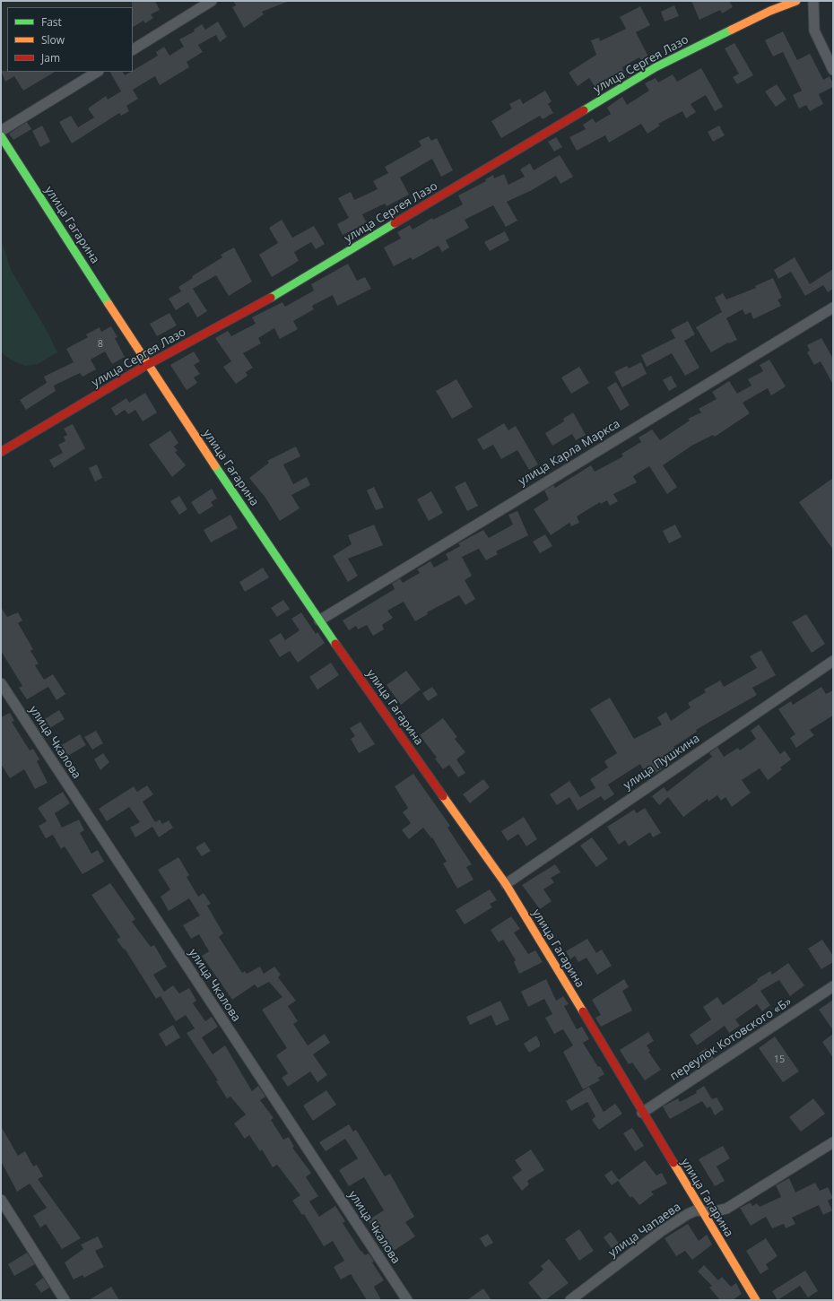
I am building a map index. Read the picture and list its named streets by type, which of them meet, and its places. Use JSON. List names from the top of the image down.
{
  "streets": {
    "street": [
      "улица Сергея Лазо",
      "улица Гагарина",
      "улица Карла Маркса",
      "улица Чкалова",
      "улица Пушкина",
      "переулок Котовского «Б»",
      "улица Чапаева"
    ]
  },
  "crossings": [
    ["улица Сергея Лазо", "улица Гагарина"],
    ["улица Гагарина", "улица Карла Маркса"],
    ["улица Гагарина", "улица Пушкина"],
    ["улица Гагарина", "переулок Котовского «Б»"],
    ["улица Гагарина", "улица Чапаева"]
  ],
  "house_numbers": ["8", "15"],
  "legend": ["Fast", "Slow", "Jam"]
}
